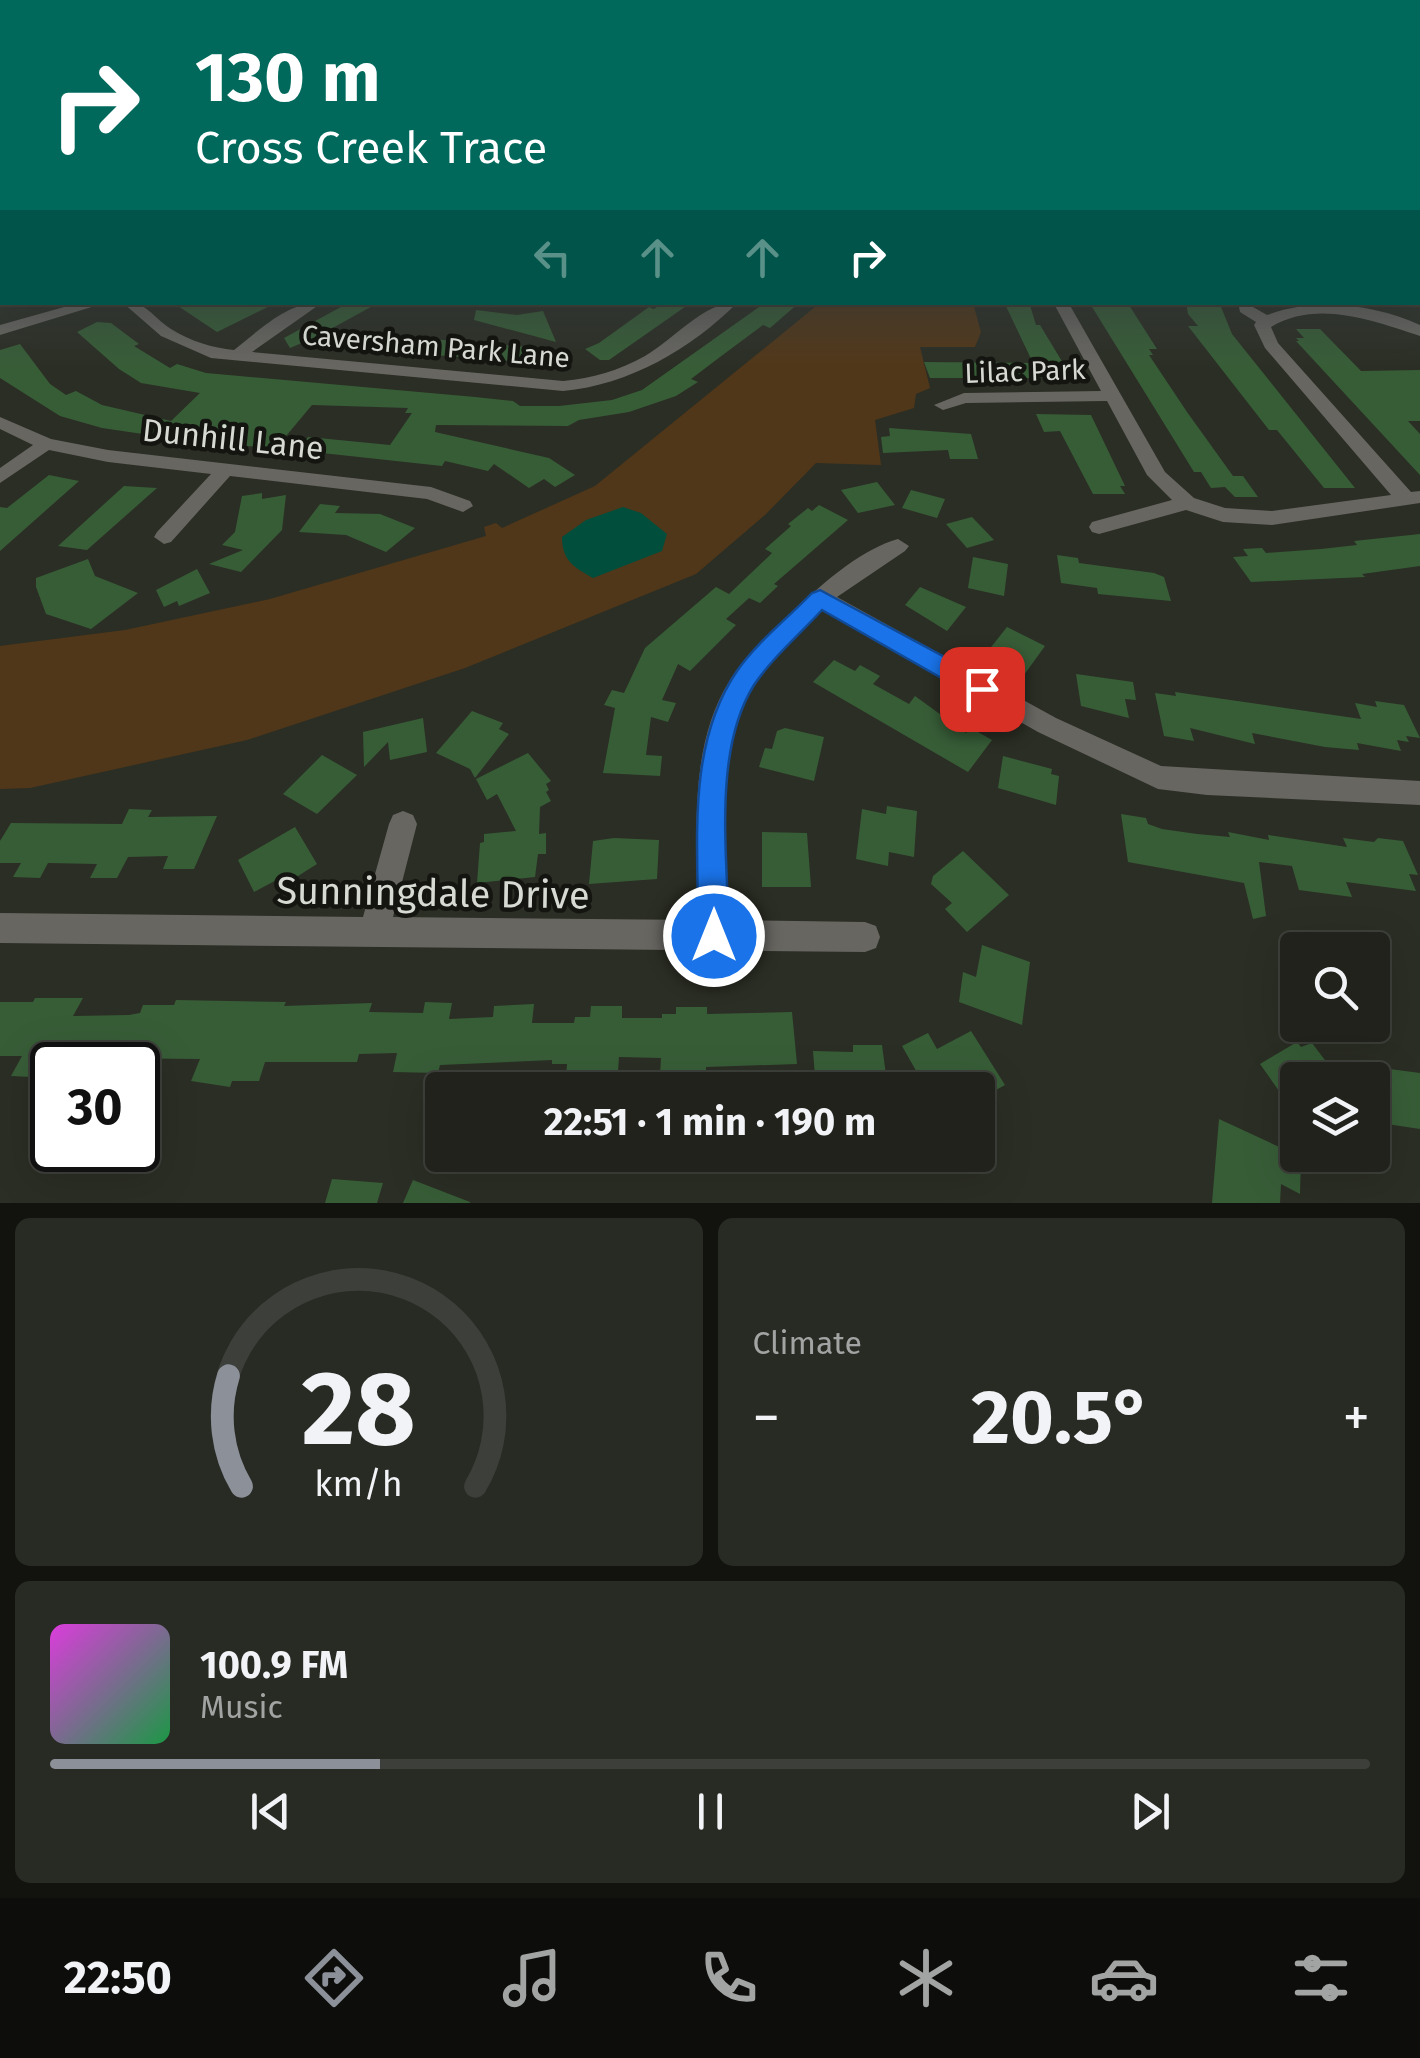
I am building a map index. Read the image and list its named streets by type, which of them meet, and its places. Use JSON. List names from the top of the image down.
{
  "streets": {
    "street": [
      "Caversham Park Lane",
      "Lilac Park",
      "Dunhill Lane",
      "Sunningdale Drive"
    ]
  },
  "page": {
    "turn": ["130 m", "Cross Creek Trace"],
    "limit": "30",
    "trip": "22:51 · 1 min · 190 m",
    "tile": "Climate",
    "heat": ["−", "20.5°", "+"],
    "song": ["100.9 FM", "Music"],
    "tabs": "22:50",
    "gauge": ["28", "km/h"]
  }
}
